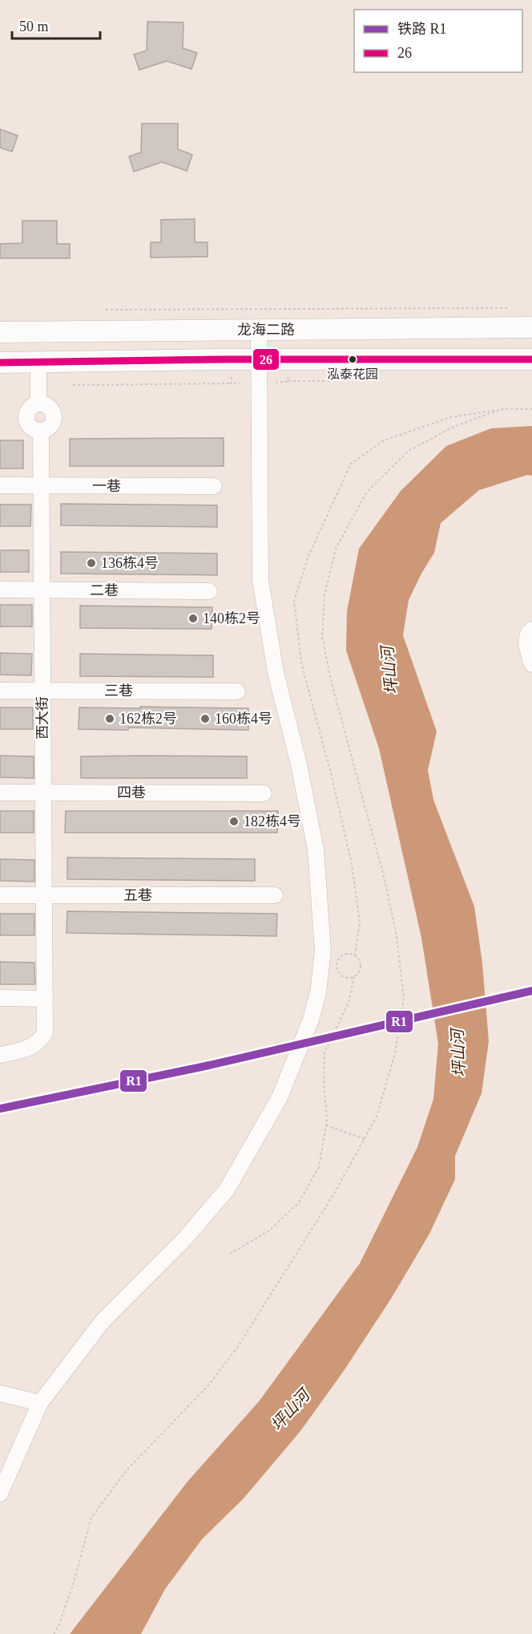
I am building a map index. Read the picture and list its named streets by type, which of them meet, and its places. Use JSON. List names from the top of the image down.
{
  "streets": {
    "main road": ["龙海二路"],
    "street": [
      "一巷",
      "二巷",
      "三巷",
      "西大街",
      "四巷",
      "五巷"
    ]
  },
  "crossings": [
    ["龙海二路", "西大街"],
    ["一巷", "西大街"],
    ["二巷", "西大街"],
    ["三巷", "西大街"],
    ["西大街", "四巷"],
    ["西大街", "五巷"]
  ],
  "water": ["坪山河"],
  "places": [
    "泓泰花园",
    "136栋4号",
    "140栋2号",
    "162栋2号",
    "160栋4号",
    "182栋4号"
  ],
  "lines": ["transit line 26", "rail line R1"],
  "legend": ["铁路 R1", "26"],
  "scale_bar": "50 m"
}
